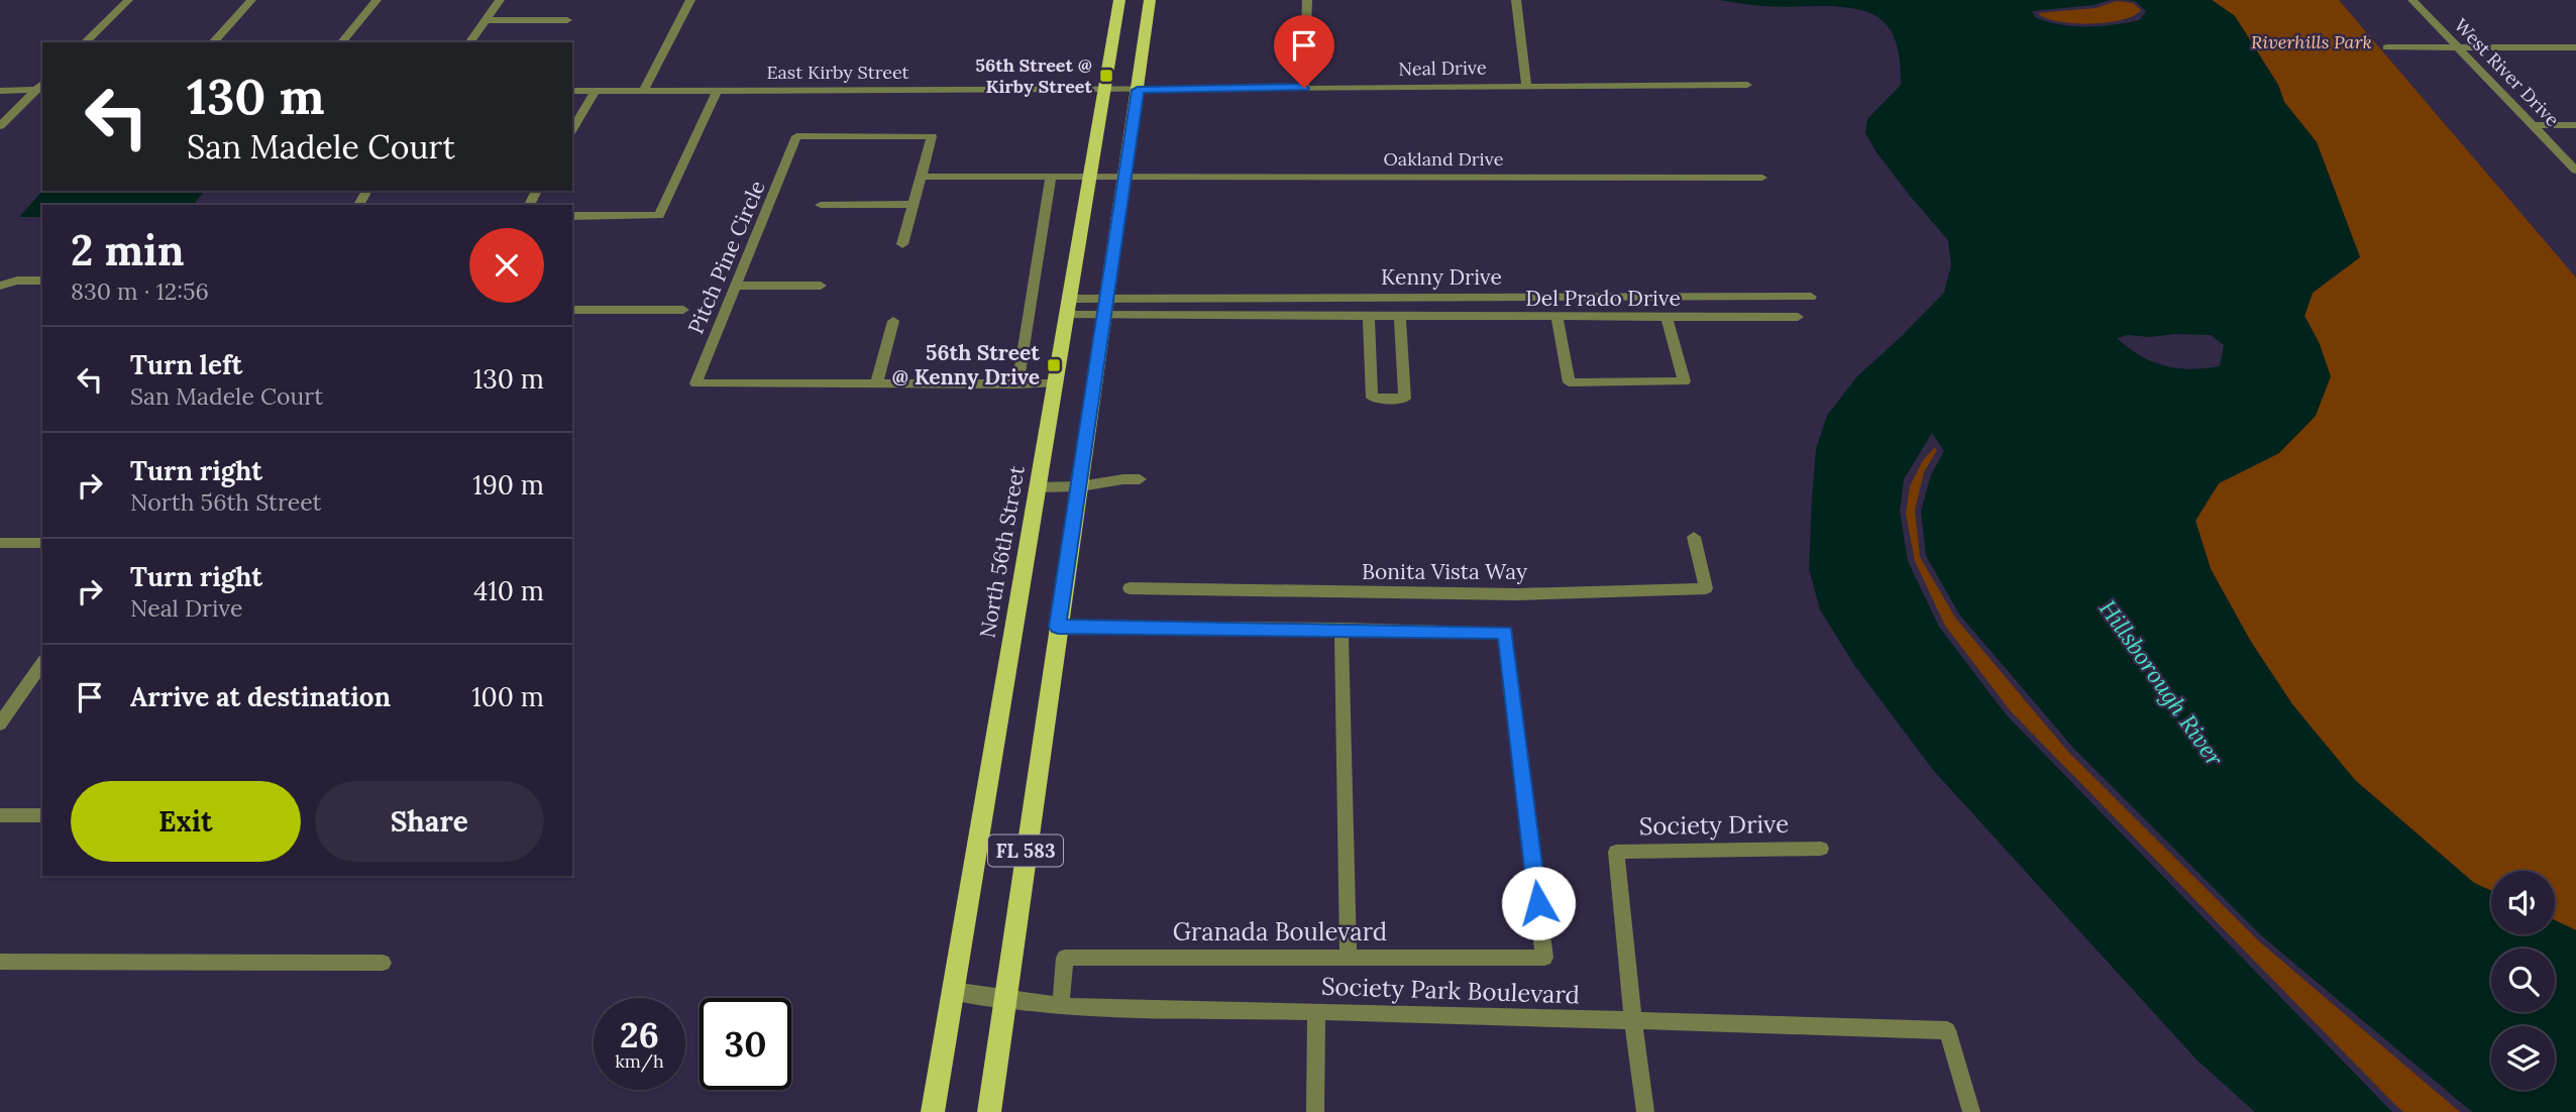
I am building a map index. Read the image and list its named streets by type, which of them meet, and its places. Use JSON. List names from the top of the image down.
{
  "streets": {
    "main road": ["North 56th Street", "FL 583"],
    "street": [
      "Neal Drive",
      "East Kirby Street",
      "West River Drive",
      "Oakland Drive",
      "Pitch Pine Circle",
      "Kenny Drive",
      "Del Prado Drive",
      "Bonita Vista Way",
      "Society Drive",
      "Granada Boulevard",
      "Society Park Boulevard"
    ]
  },
  "crossings": [
    ["Neal Drive", "East Kirby Street"],
    ["Neal Drive", "FL 583"],
    ["East Kirby Street", "North 56th Street"],
    ["East Kirby Street", "FL 583"],
    ["Oakland Drive", "North 56th Street"],
    ["Oakland Drive", "FL 583"],
    ["Pitch Pine Circle", "North 56th Street"],
    ["Kenny Drive", "Del Prado Drive"],
    ["Kenny Drive", "FL 583"],
    ["Del Prado Drive", "North 56th Street"],
    ["Del Prado Drive", "FL 583"],
    ["North 56th Street", "Society Park Boulevard"],
    ["Society Drive", "Society Park Boulevard"],
    ["FL 583", "Society Park Boulevard"],
    ["Granada Boulevard", "Society Park Boulevard"]
  ],
  "water": ["Hillsborough River"],
  "parks": ["Riverhills Park"],
  "places": {
    "transit": ["56th Street @ Kirby Street", "56th Street @ Kenny Drive"]
  },
  "page": {
    "turn": ["130 m", "San Madele Court"],
    "heading": ["2 min", "830 m · 12:56"],
    "list": [
      {
        "name": "Turn left",
        "note": "San Madele Court",
        "value": "130 m"
      },
      {
        "name": "Turn right",
        "note": "North 56th Street",
        "value": "190 m"
      },
      {
        "name": "Turn right",
        "note": "Neal Drive",
        "value": "410 m"
      },
      {
        "name": "Arrive at destination",
        "value": "100 m"
      }
    ],
    "buttons": ["Exit", "Share"],
    "speed": "26 km/h",
    "limit": "30"
  }
}
